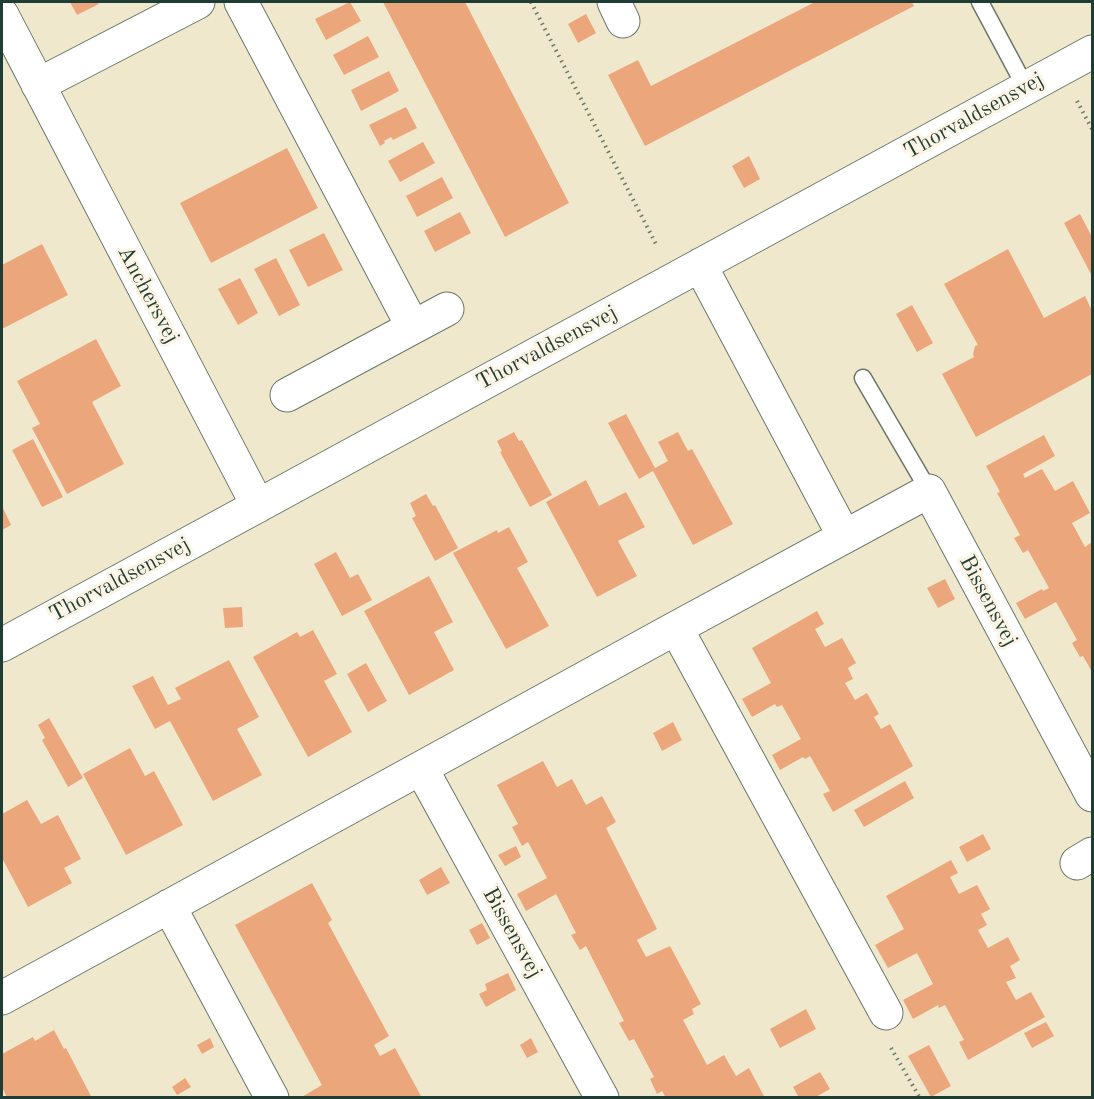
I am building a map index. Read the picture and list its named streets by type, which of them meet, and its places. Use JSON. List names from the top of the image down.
{
  "streets": {
    "street": ["Thorvaldsensvej", "Anchersvej", "Bissensvej"]
  },
  "crossings": [
    ["Thorvaldsensvej", "Anchersvej"]
  ]
}
